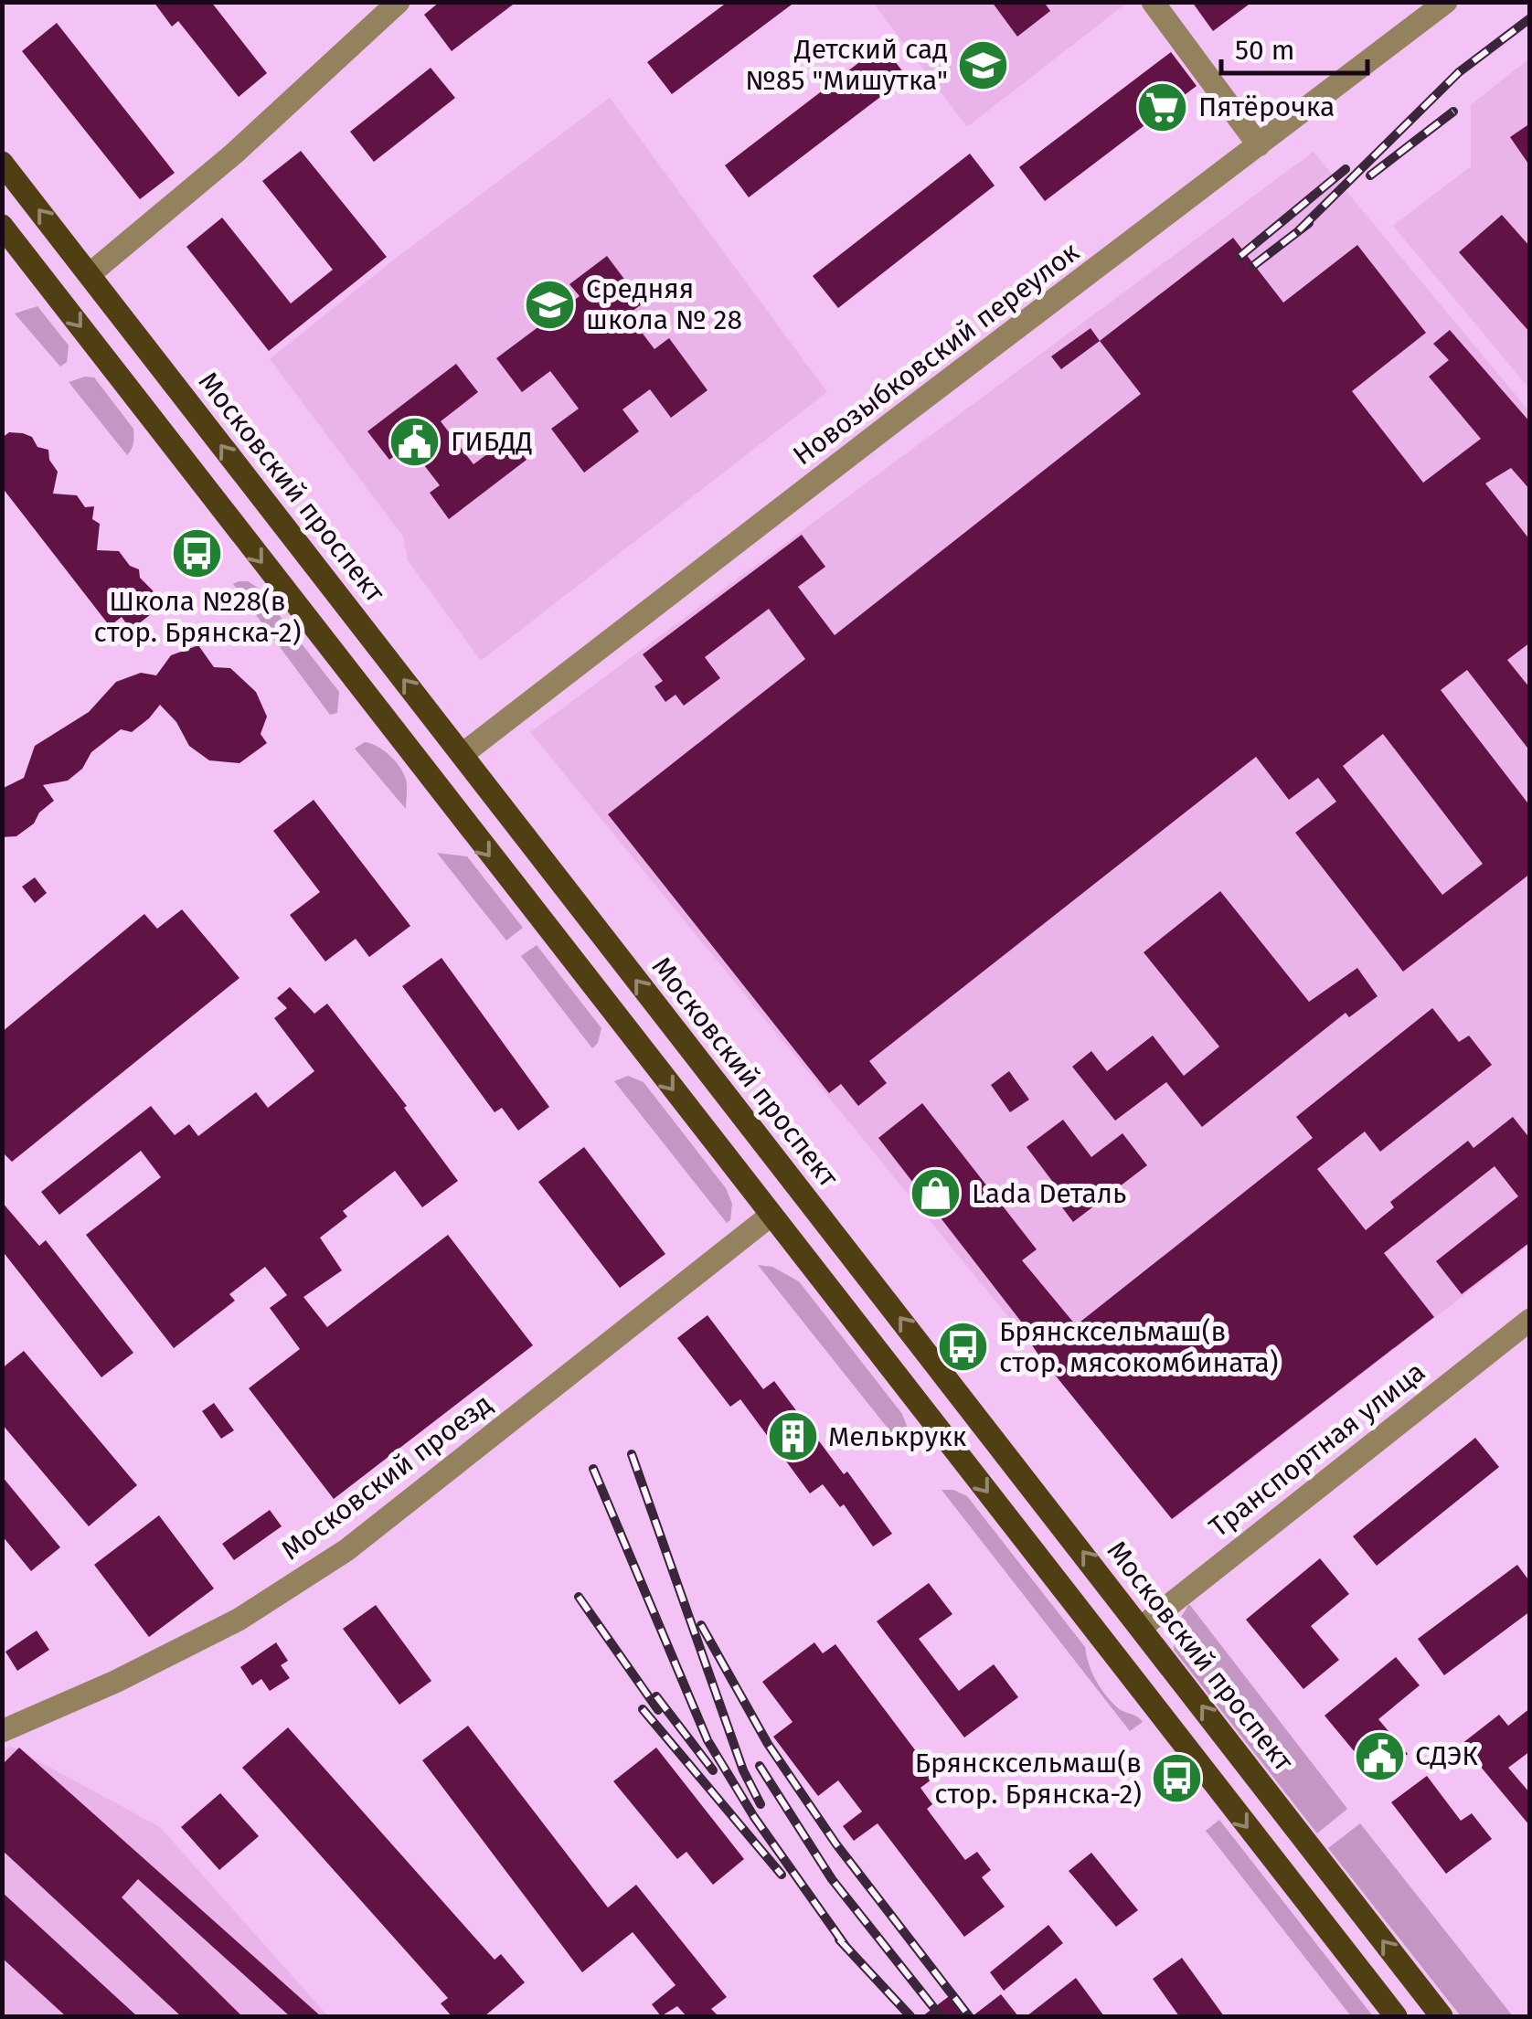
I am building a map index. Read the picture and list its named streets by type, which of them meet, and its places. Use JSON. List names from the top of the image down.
{
  "streets": {
    "main road": ["Московский проспект"],
    "street": ["Новозыбковский переулок", "Транспортная улица", "Московский проезд"]
  },
  "crossings": [
    ["Новозыбковский переулок", "Московский проспект"],
    ["Московский проспект", "Транспортная улица"]
  ],
  "places": {
    "school or university": ["Детский сад №85 \"Мишутка\"", "Средняя школа № 28"],
    "supermarket": ["Пятёрочка"],
    "public building": ["ГИБДД", "СДЭК"],
    "bus stop": ["Школа №28(в стор. Брянска-2)", "Брянсксельмаш(в стор. мясокомбината)", "Брянсксельмаш(в стор. Брянска-2)"],
    "shop": ["Lada Dеталь"],
    "building": ["Мелькрукк"]
  },
  "scale_bar": "50 m"
}
